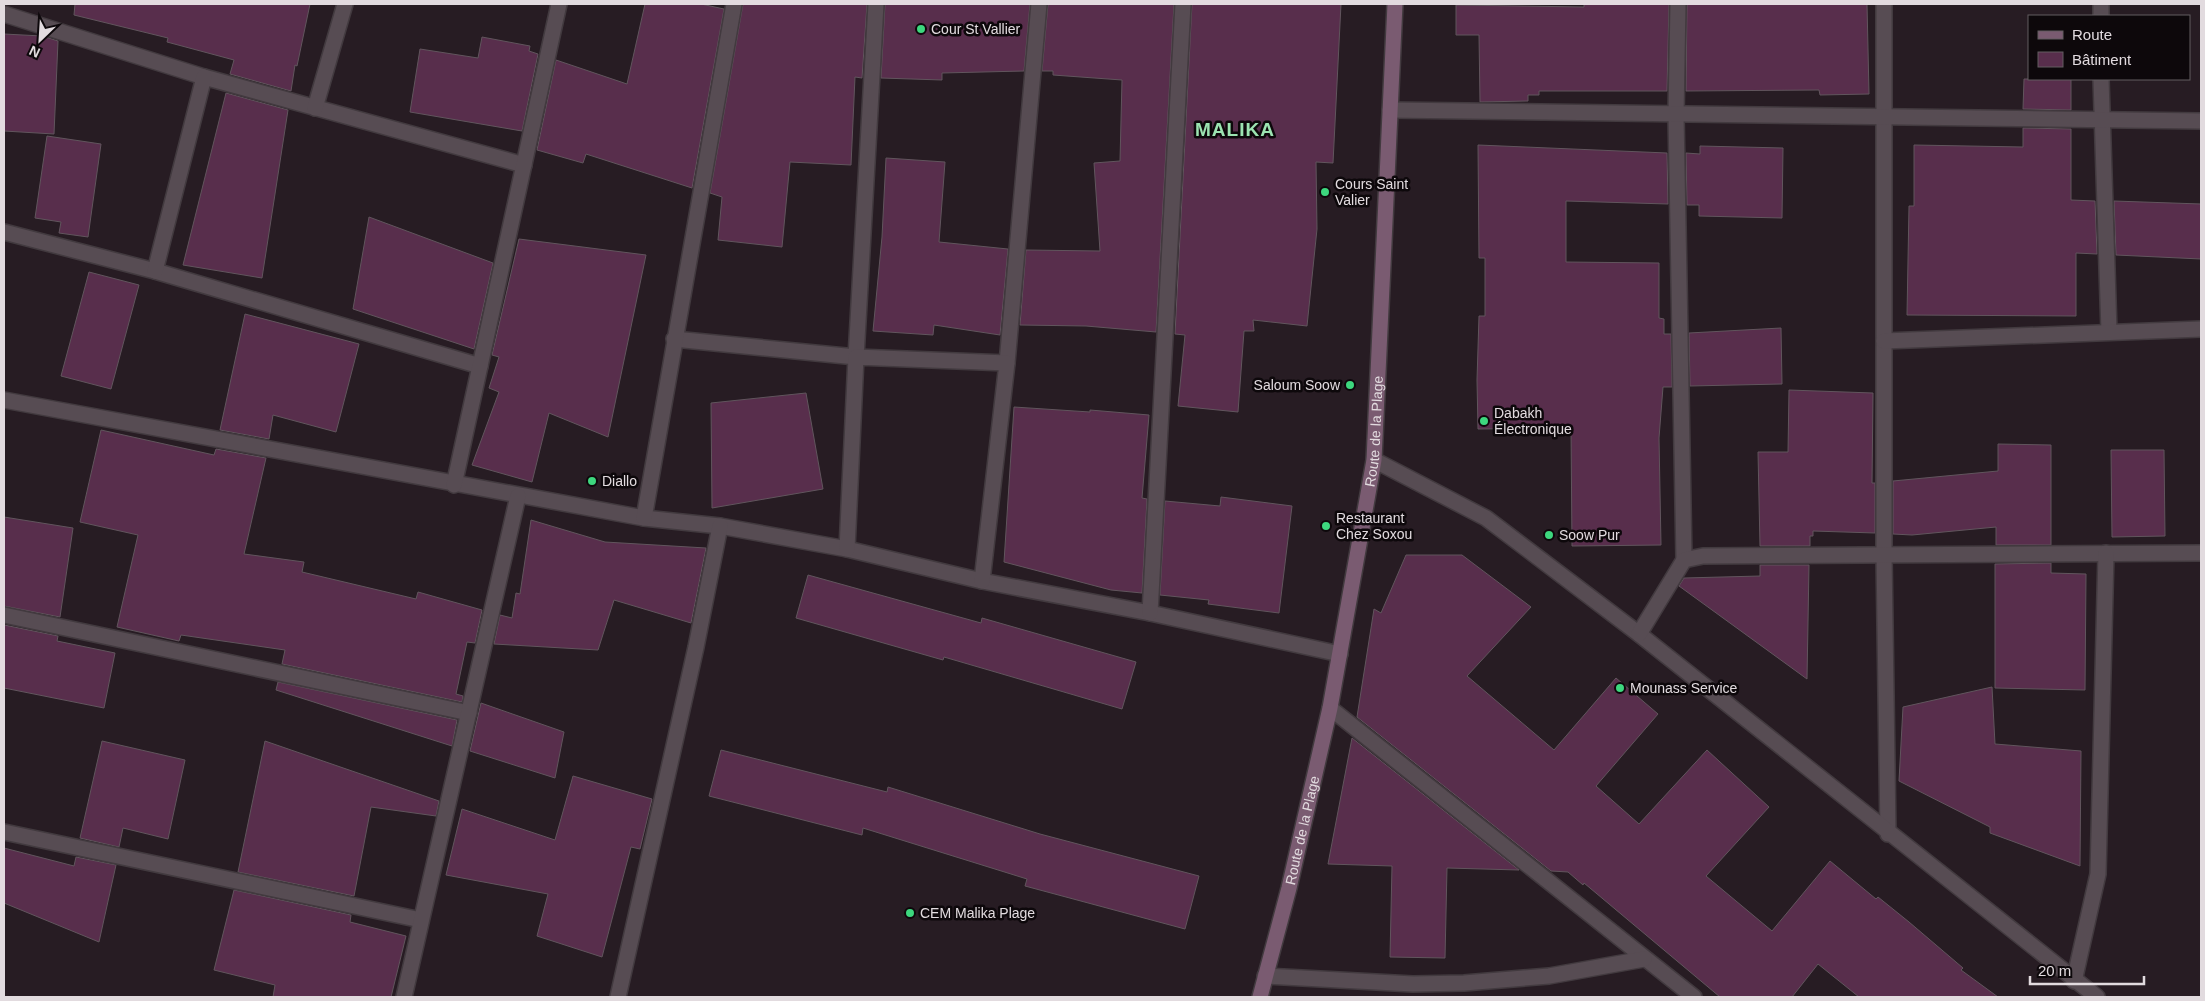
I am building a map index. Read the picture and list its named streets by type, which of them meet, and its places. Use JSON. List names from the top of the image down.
{
  "streets": {
    "main road": ["Route de la Plage"]
  },
  "districts": ["MALIKA"],
  "places": [
    "Cour St Vallier",
    "Cours Saint Valier",
    "Saloum Soow",
    "Dabakh Électronique",
    "Diallo",
    "Restaurant Chez Soxou",
    "Soow Pur",
    "Mounass Service",
    "CEM Malika Plage"
  ],
  "legend": ["Route", "Bâtiment"],
  "scale_bar": "20 m",
  "north": "bottom left"
}
